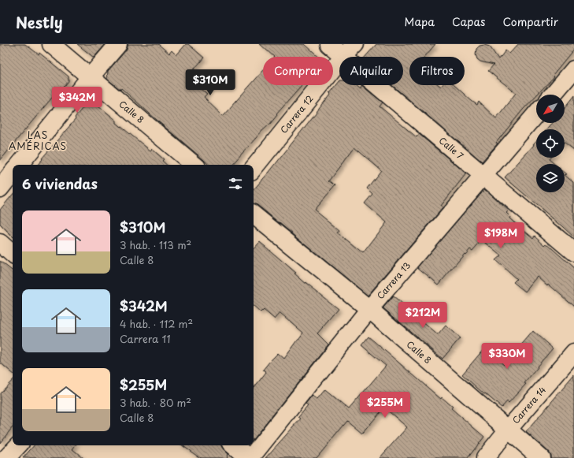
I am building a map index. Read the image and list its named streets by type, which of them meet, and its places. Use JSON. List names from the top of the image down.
{
  "streets": {
    "street": [
      "Calle 8",
      "Carrera 12",
      "Calle 7",
      "Carrera 13",
      "Carrera 14"
    ]
  },
  "crossings": [
    ["Calle 8", "Carrera 13"],
    ["Calle 8", "Carrera 14"],
    ["Carrera 12", "Calle 7"],
    ["Calle 7", "Carrera 13"]
  ],
  "districts": ["LAS AMÉRICAS"],
  "north": "bottom left",
  "page": {
    "header": "Nestly",
    "nav": ["Mapa", "Capas", "Compartir"],
    "chip": ["Comprar", "Alquilar", "Filtros"],
    "price": [
      "$310M",
      "$342M",
      "$198M",
      "$212M",
      "$330M",
      "$255M"
    ],
    "heading": "6 viviendas",
    "list": [
      {
        "name": "$310M",
        "note": "3 hab. · 113 m² · Calle 8"
      },
      {
        "name": "$342M",
        "note": "4 hab. · 112 m² · Carrera 11"
      },
      {
        "name": "$255M",
        "note": "3 hab. · 80 m² · Calle 8"
      }
    ]
  }
}
